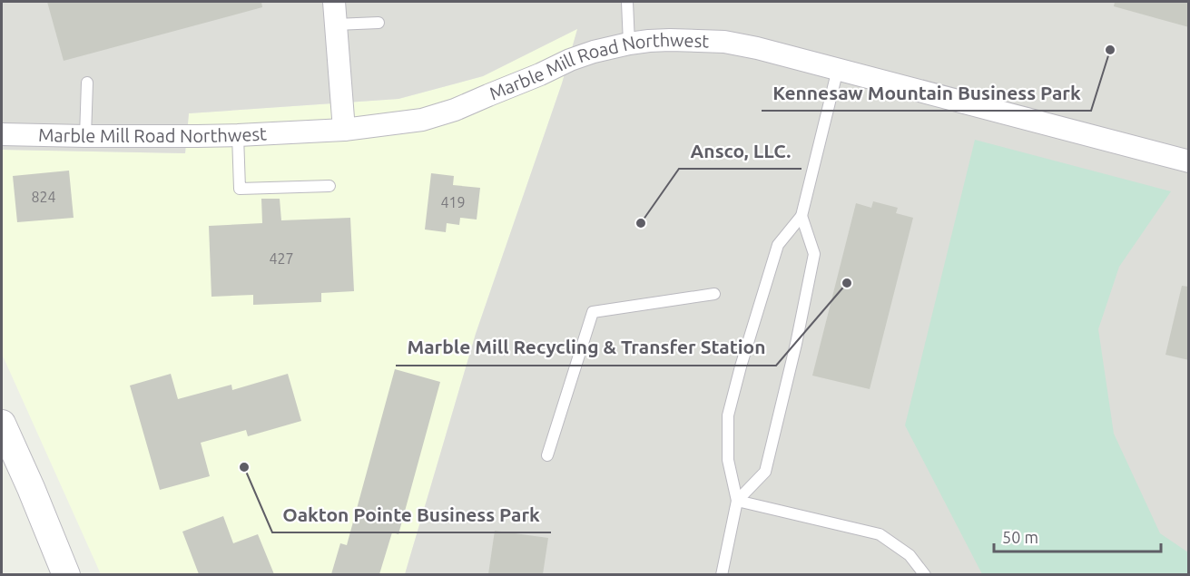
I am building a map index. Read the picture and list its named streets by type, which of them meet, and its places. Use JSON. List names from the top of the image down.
{
  "streets": {
    "street": ["Marble Mill Road Northwest"]
  },
  "places": [
    "Kennesaw Mountain Business Park",
    "Ansco, LLC.",
    "Marble Mill Recycling & Transfer Station",
    "Oakton Pointe Business Park"
  ],
  "house_numbers": ["824", "419", "427"],
  "scale_bar": "50 m"
}
